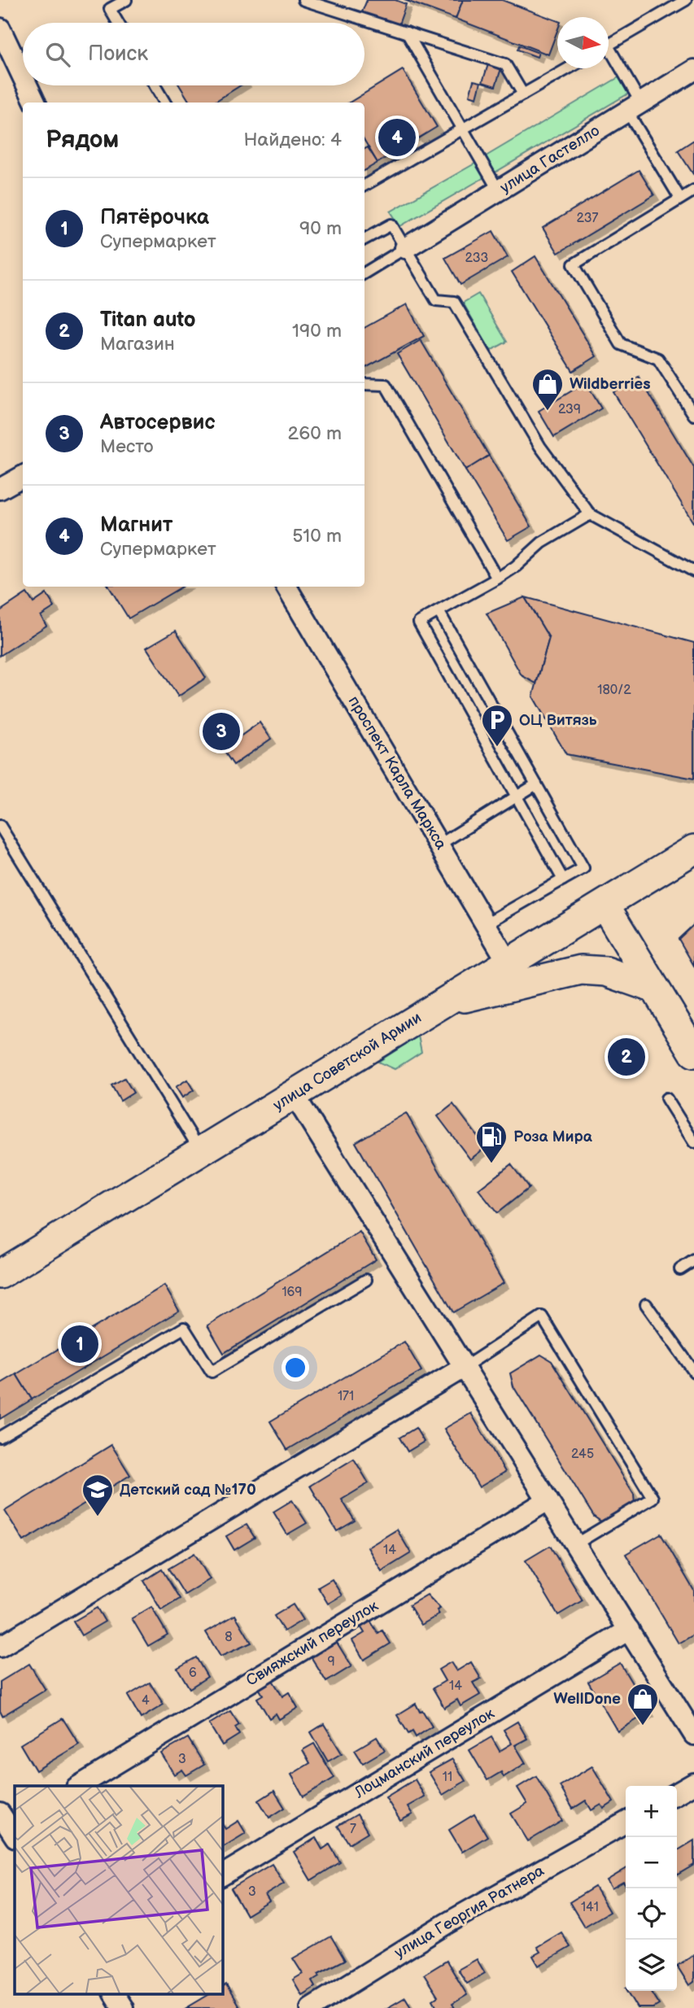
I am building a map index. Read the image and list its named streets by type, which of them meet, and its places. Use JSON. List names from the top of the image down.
{
  "streets": {
    "main road": ["улица Советской Армии"],
    "street": [
      "улица Гастелло",
      "проспект Карла Маркса",
      "Свияжский переулок",
      "Лоцманский переулок",
      "улица Георгия Ратнера"
    ]
  },
  "crossings": [
    ["проспект Карла Маркса", "улица Советской Армии"]
  ],
  "places": {
    "shop": ["Wildberries", "WellDone"],
    "parking": ["ОЦ Витязь"],
    "fuel station": ["Роза Мира"],
    "school or university": ["Детский сад №170"]
  },
  "house_numbers": [
    "237",
    "233",
    "239",
    "180/2",
    "169",
    "171",
    "245",
    "14",
    "8",
    "9",
    "6",
    "14",
    "4",
    "3",
    "11",
    "7",
    "3",
    "141"
  ],
  "north": "right",
  "page": {
    "search": "Поиск",
    "heading": ["Рядом", "Найдено: 4"],
    "pins": [
      "4",
      "3",
      "2",
      "1"
    ],
    "list": [
      {
        "mark": "1",
        "name": "Пятёрочка",
        "note": "Супермаркет",
        "value": "90 m"
      },
      {
        "mark": "2",
        "name": "Titan auto",
        "note": "Магазин",
        "value": "190 m"
      },
      {
        "mark": "3",
        "name": "Автосервис",
        "note": "Место",
        "value": "260 m"
      },
      {
        "mark": "4",
        "name": "Магнит",
        "note": "Супермаркет",
        "value": "510 m"
      }
    ],
    "map_buttons": ["+", "−"]
  }
}
